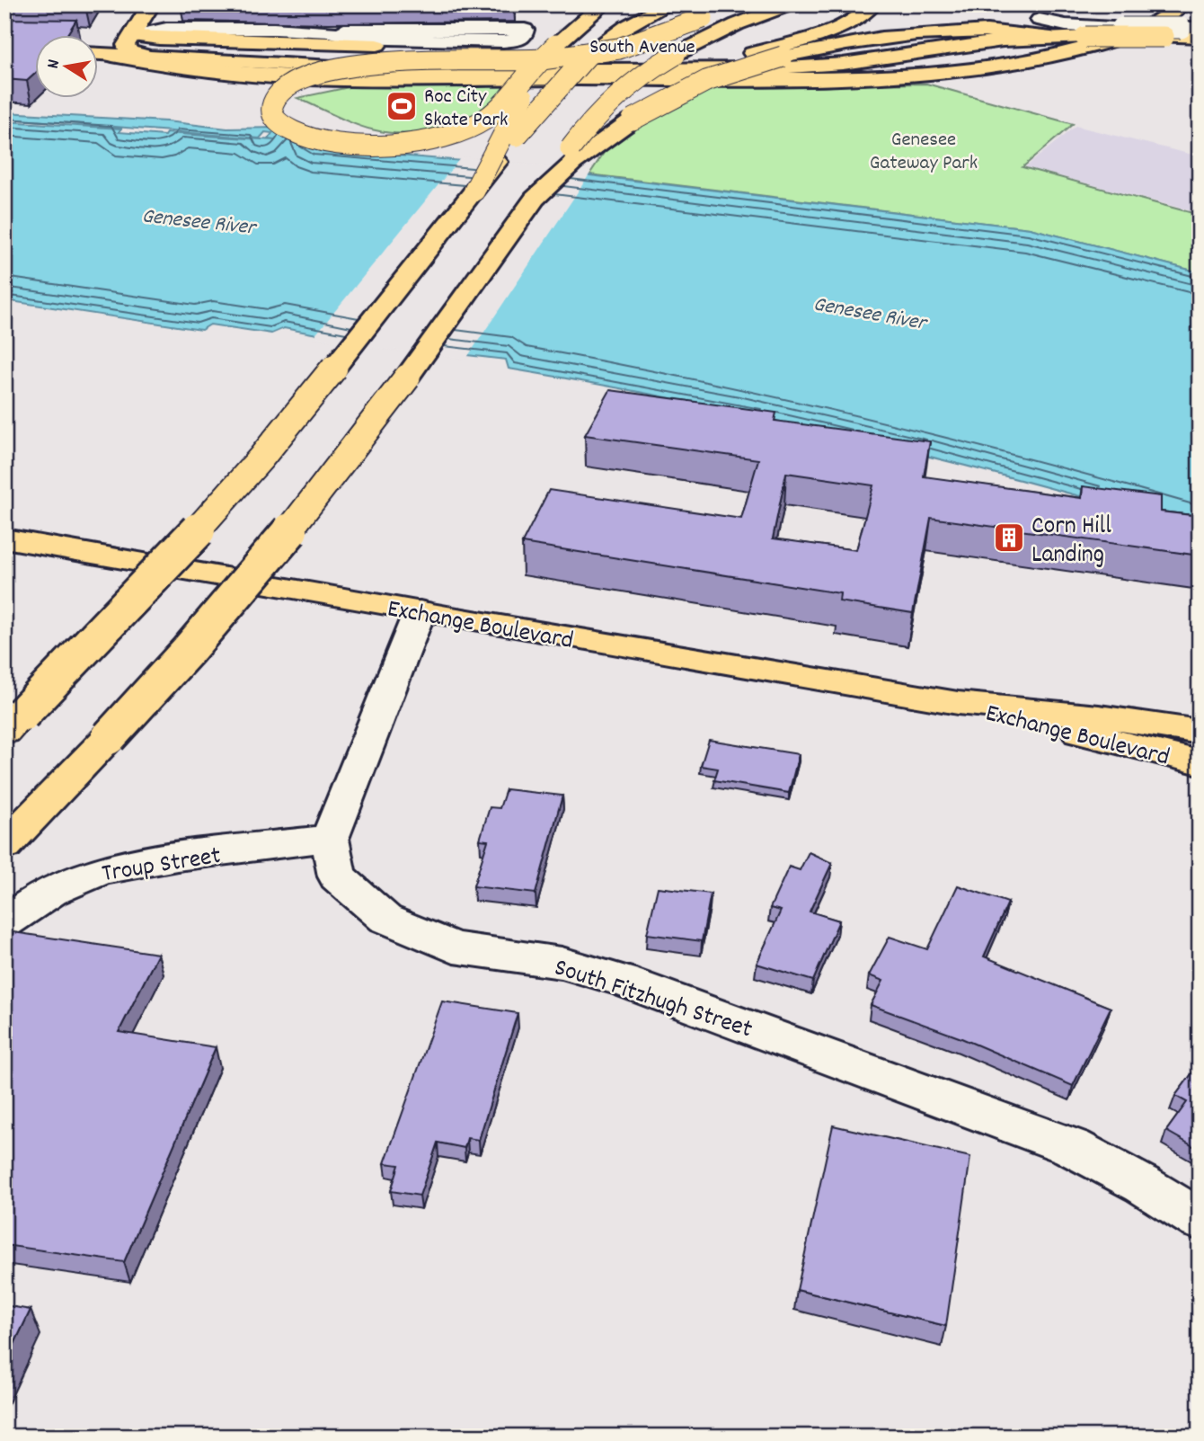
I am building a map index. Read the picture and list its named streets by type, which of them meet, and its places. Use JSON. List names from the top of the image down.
{
  "streets": {
    "main road": ["South Avenue", "Exchange Boulevard"],
    "street": ["Troup Street", "South Fitzhugh Street"]
  },
  "crossings": [
    ["Troup Street", "South Fitzhugh Street"]
  ],
  "water": ["Genesee River"],
  "parks": ["Genesee Gateway Park"],
  "places": {
    "sports": ["Roc City Skate Park"],
    "building": ["Corn Hill Landing"]
  },
  "north": "left"
}
